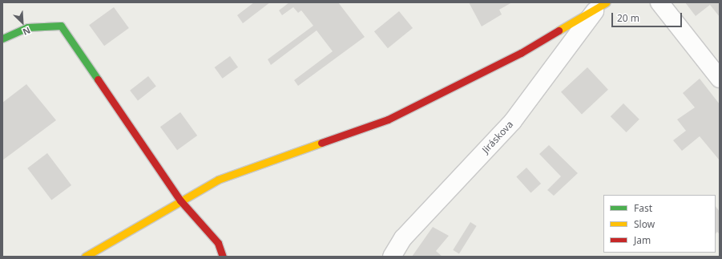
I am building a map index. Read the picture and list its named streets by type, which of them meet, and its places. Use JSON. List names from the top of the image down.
{
  "streets": {
    "street": ["Jiráskova"]
  },
  "legend": ["Fast", "Slow", "Jam"],
  "scale_bar": "20 m",
  "north": "bottom right"
}
